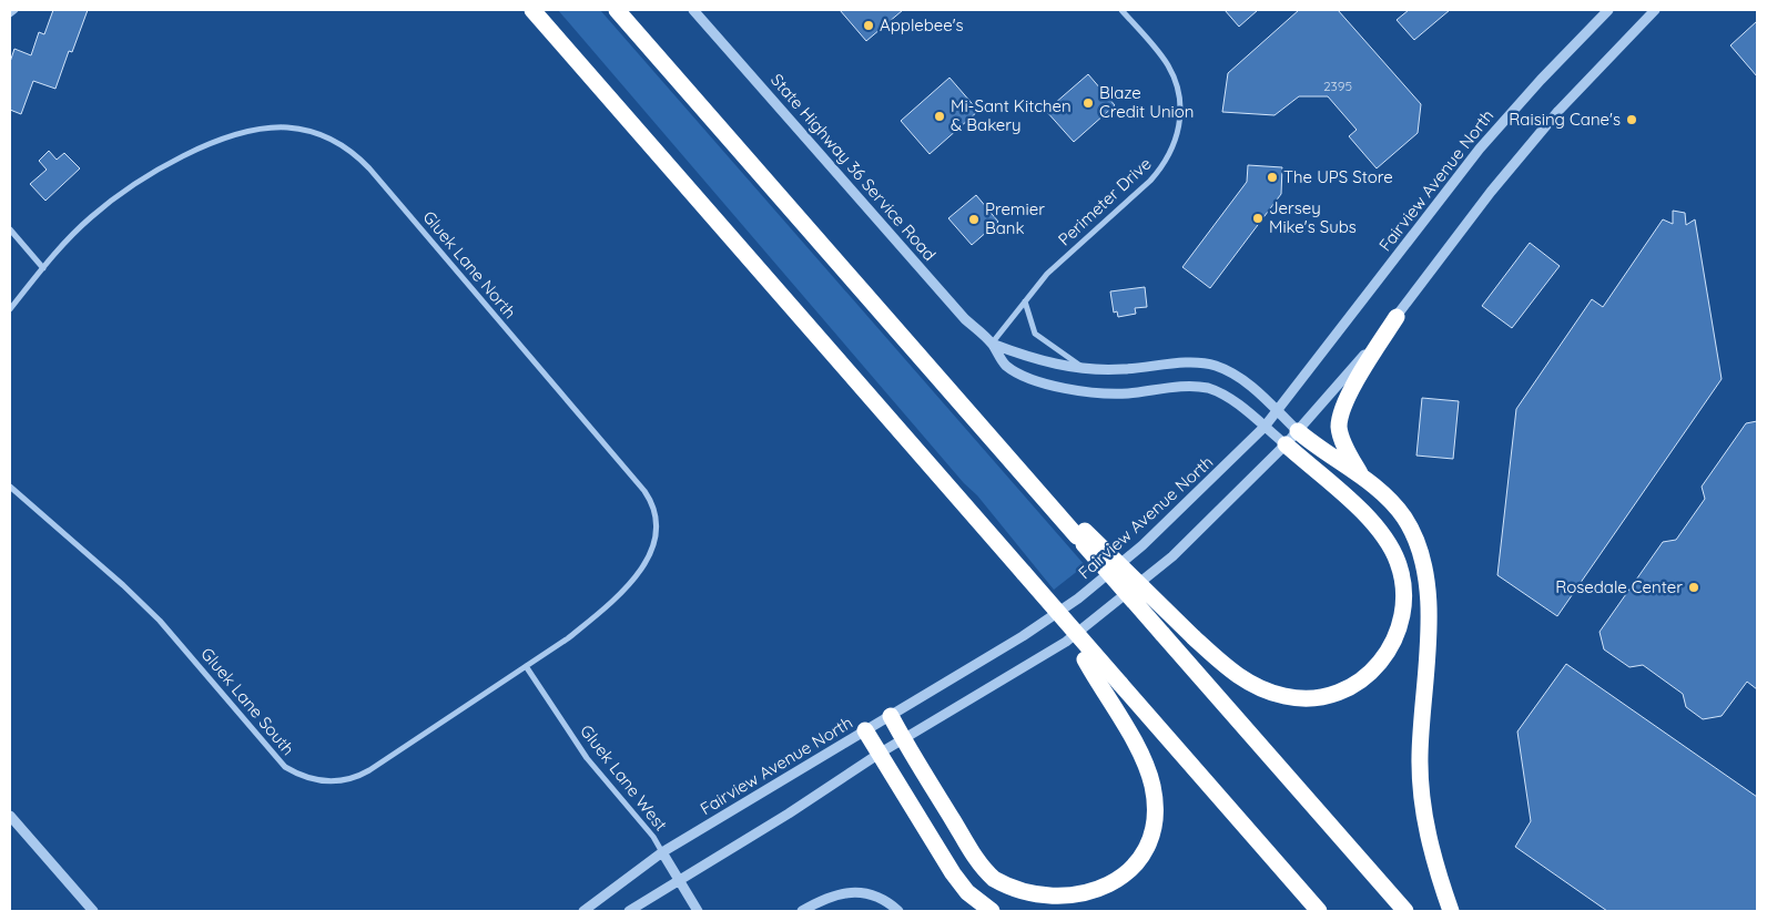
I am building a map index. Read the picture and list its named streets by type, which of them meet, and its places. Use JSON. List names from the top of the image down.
{
  "streets": {
    "street": [
      "State Highway 36 Service Road",
      "Fairview Avenue North",
      "Perimeter Drive",
      "Gluek Lane North",
      "Gluek Lane South",
      "Gluek Lane West"
    ]
  },
  "crossings": [
    ["State Highway 36 Service Road", "Perimeter Drive"],
    ["Fairview Avenue North", "Gluek Lane West"],
    ["Gluek Lane North", "Gluek Lane South"],
    ["Gluek Lane North", "Gluek Lane West"],
    ["Gluek Lane South", "Gluek Lane West"]
  ],
  "places": [
    "Applebee's",
    "Blaze Credit Union",
    "Mi-Sant Kitchen & Bakery",
    "Raising Cane's",
    "The UPS Store",
    "Jersey Mike's Subs",
    "Premier Bank",
    "Rosedale Center"
  ],
  "house_numbers": ["2395"]
}
